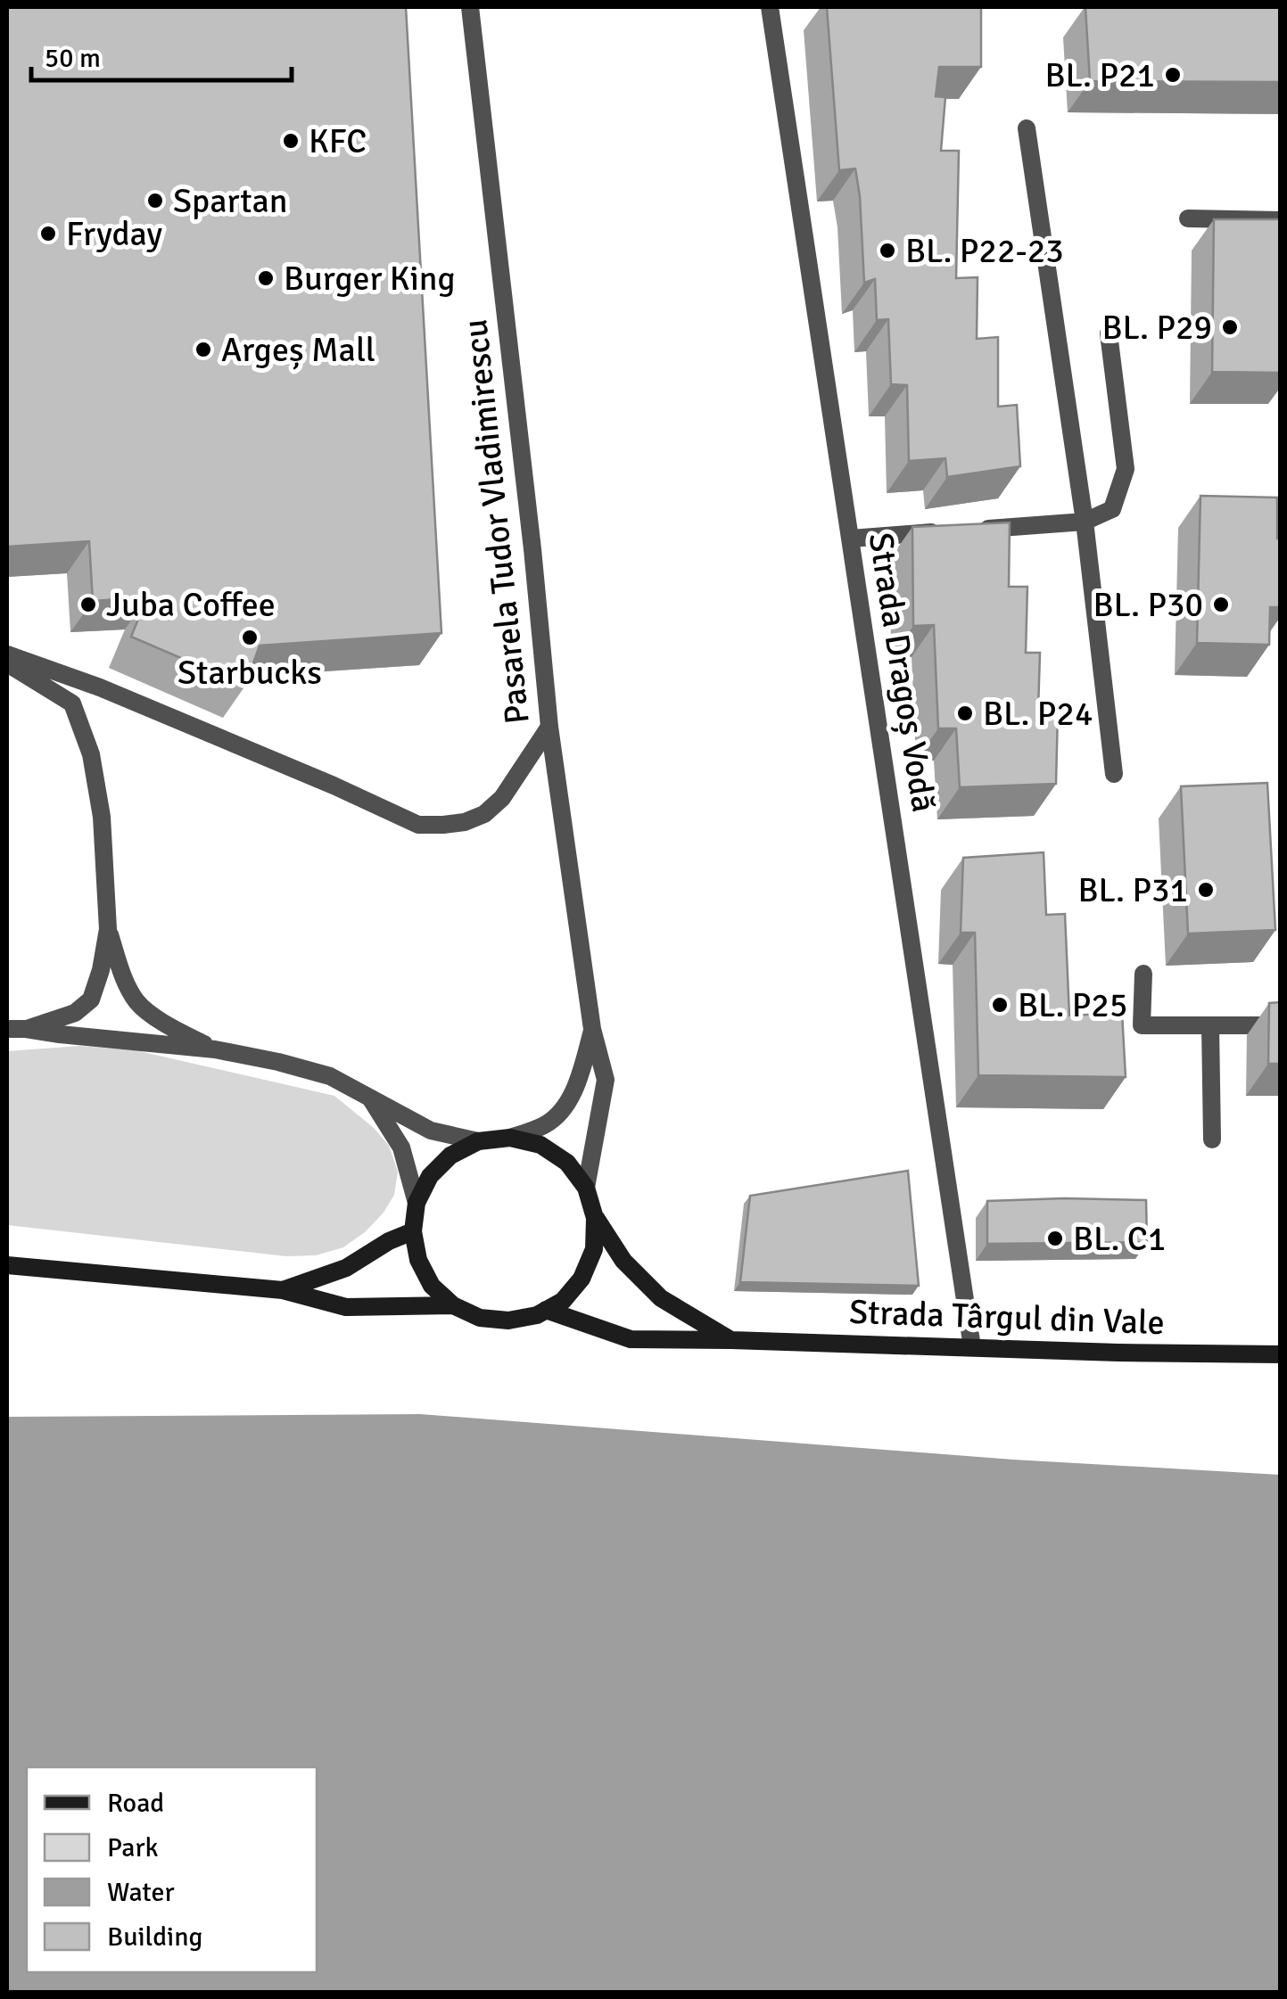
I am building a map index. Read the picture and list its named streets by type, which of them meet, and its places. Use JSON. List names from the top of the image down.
{
  "streets": {
    "street": ["Pasarela Tudor Vladimirescu", "Strada Dragoș Vodă", "Strada Târgul din Vale"]
  },
  "crossings": [
    ["Pasarela Tudor Vladimirescu", "Strada Târgul din Vale"],
    ["Strada Dragoș Vodă", "Strada Târgul din Vale"]
  ],
  "places": [
    "BL. P21",
    "KFC",
    "Spartan",
    "Fryday",
    "BL. P22-23",
    "Burger King",
    "BL. P29",
    "Argeș Mall",
    "Juba Coffee",
    "BL. P30",
    "Starbucks",
    "BL. P24",
    "BL. P31",
    "BL. P25",
    "BL. C1"
  ],
  "legend": [
    "Road",
    "Park",
    "Water",
    "Building"
  ],
  "scale_bar": "50 m"
}
